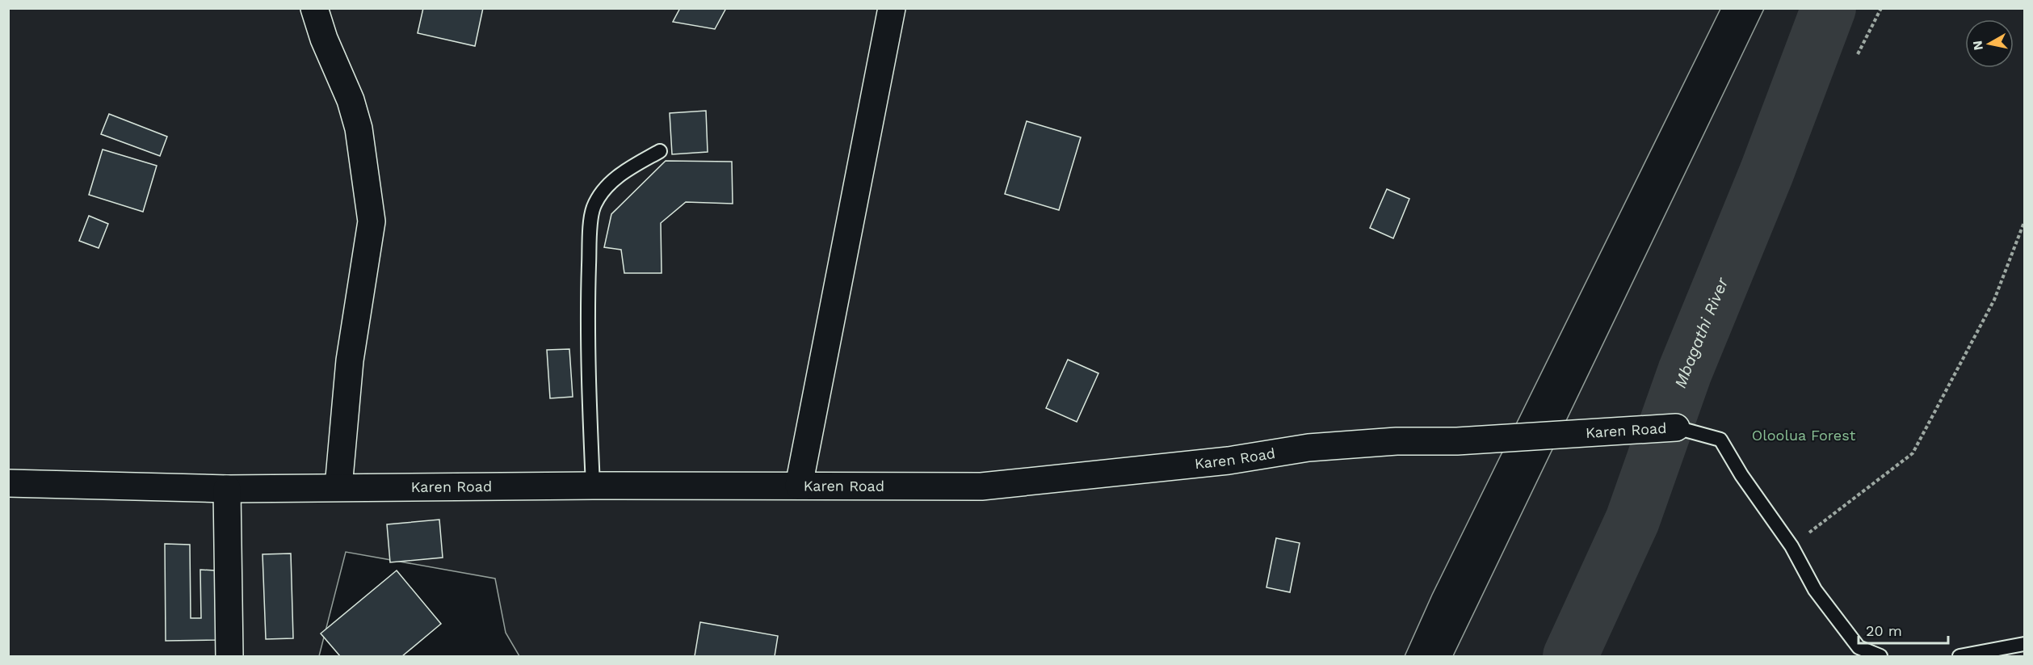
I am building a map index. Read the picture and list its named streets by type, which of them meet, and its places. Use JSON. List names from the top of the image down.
{
  "streets": {
    "street": ["Karen Road"]
  },
  "water": ["Mbagathi River"],
  "parks": ["Oloolua Forest"],
  "scale_bar": "20 m",
  "north": "left"
}
